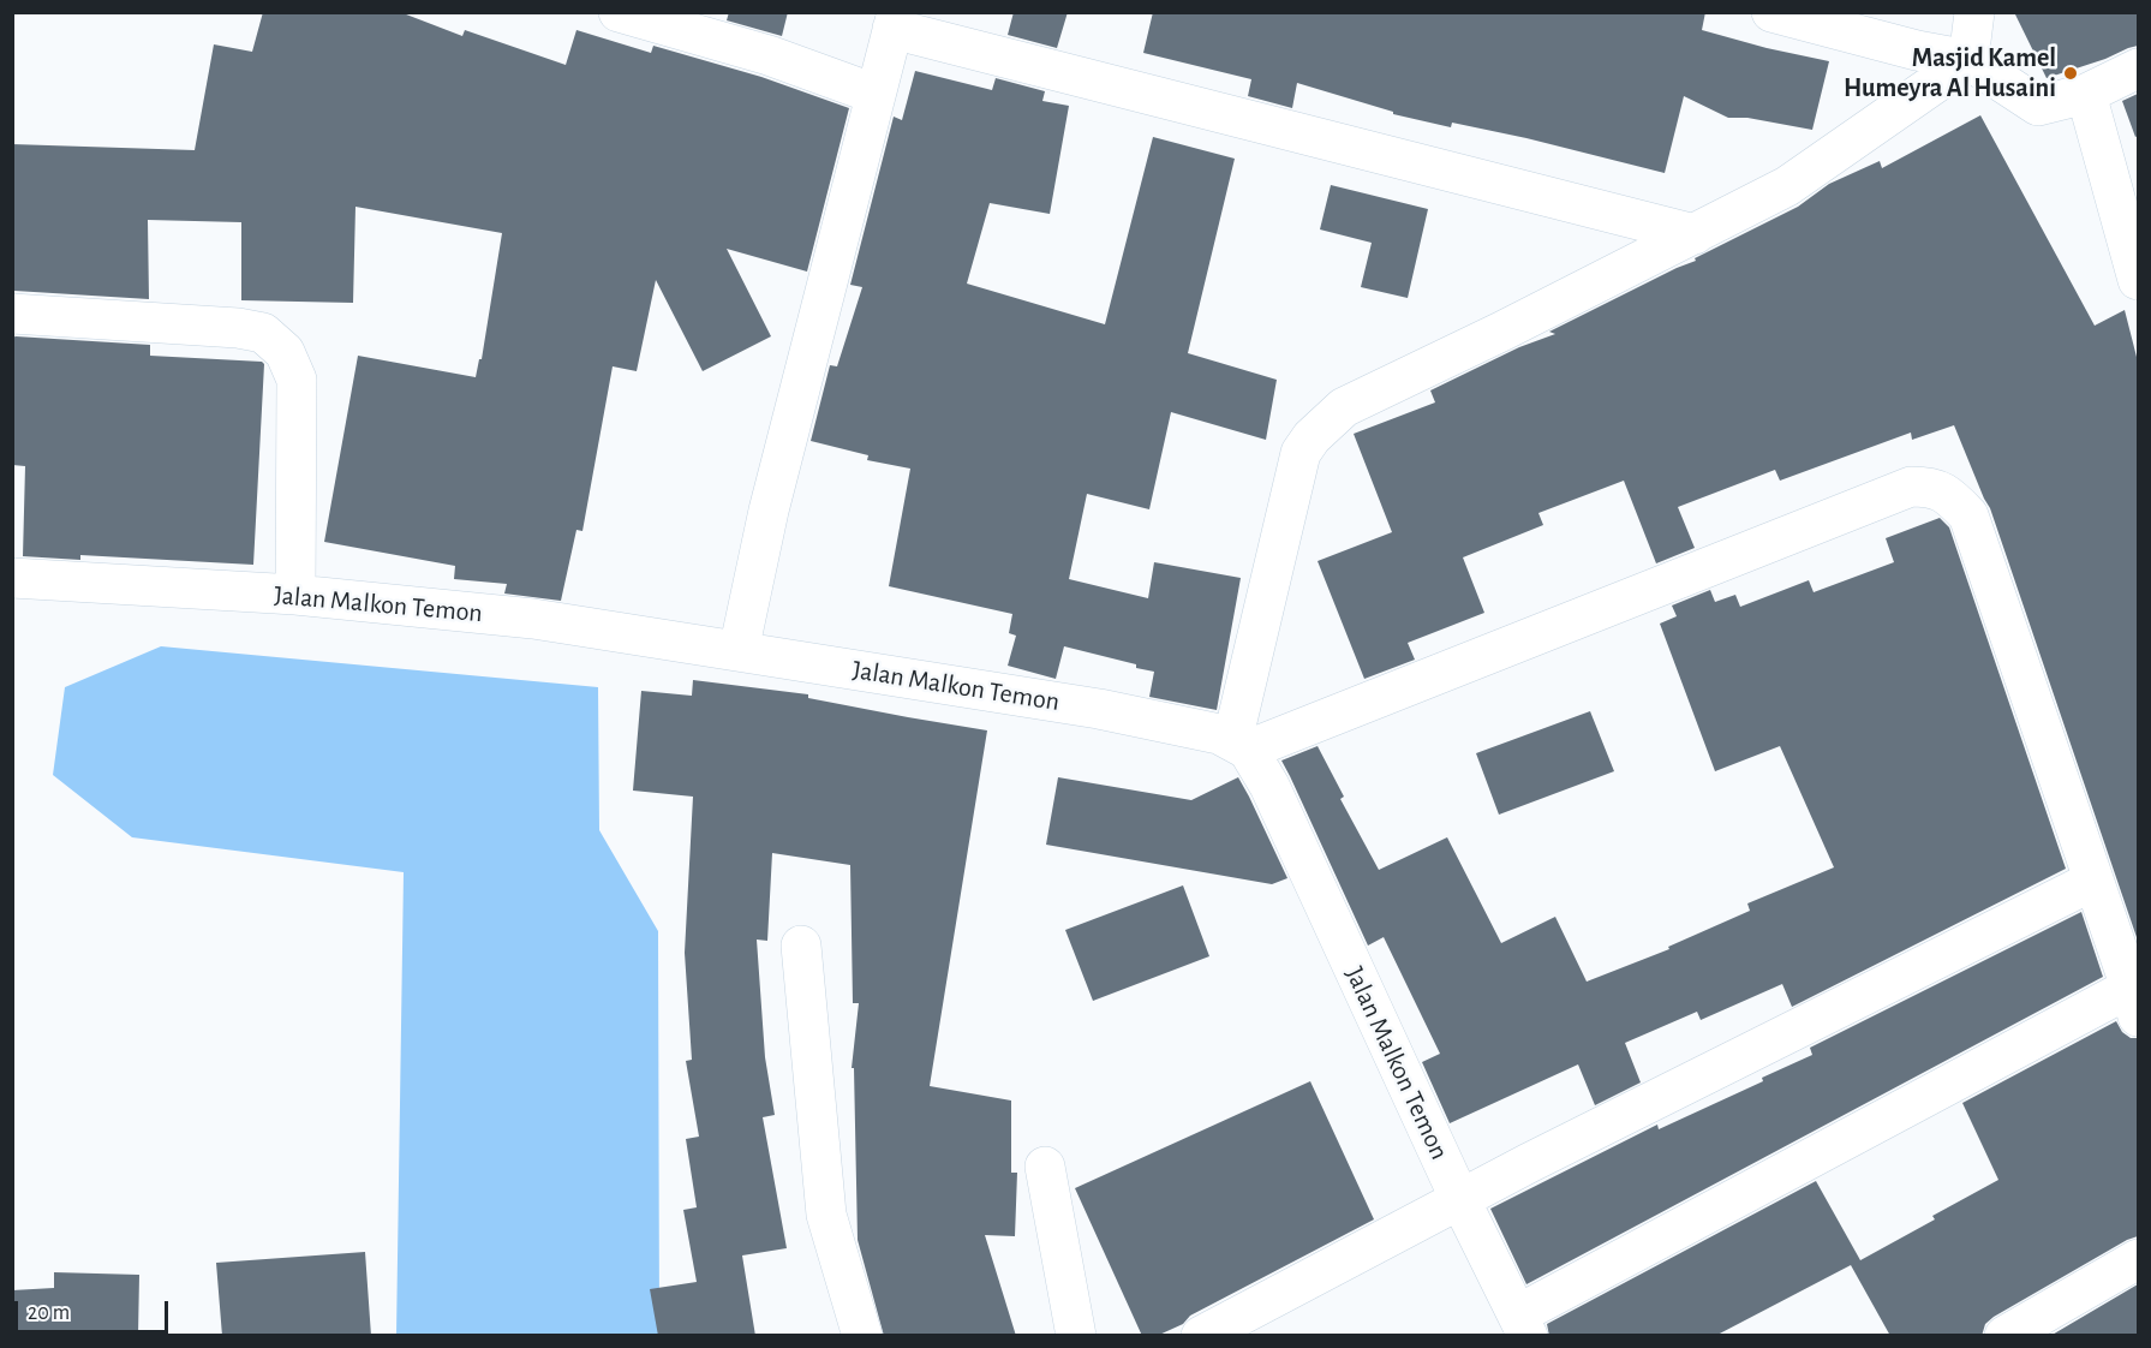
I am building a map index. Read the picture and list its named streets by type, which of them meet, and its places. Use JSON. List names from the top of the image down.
{
  "streets": {
    "street": ["Jalan Malkon Temon"]
  },
  "places": ["Masjid Kamel Humeyra Al Husaini"],
  "scale_bar": "20 m"
}
